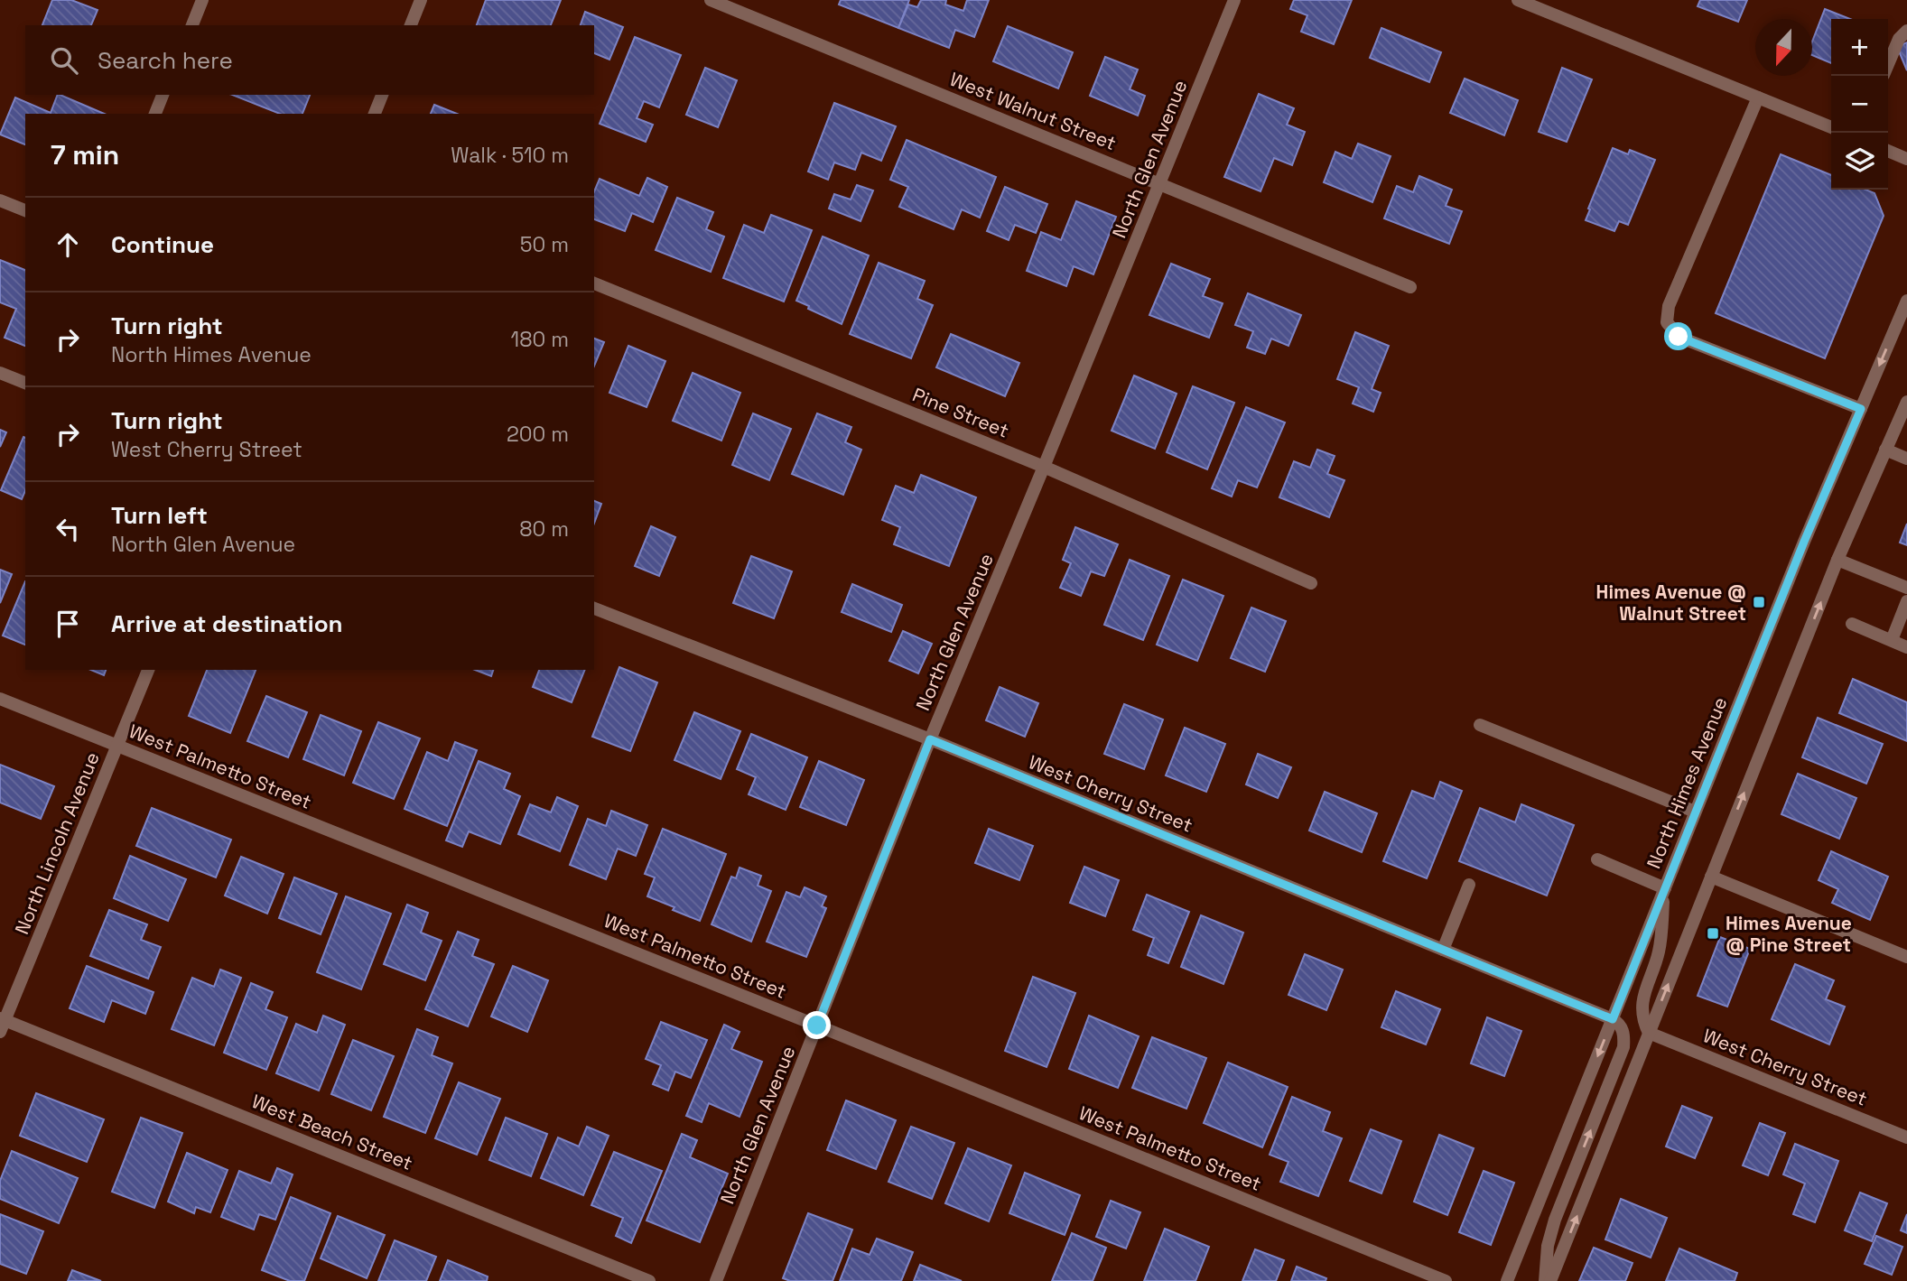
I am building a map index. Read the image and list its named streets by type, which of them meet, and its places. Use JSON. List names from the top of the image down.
{
  "streets": {
    "street": [
      "West Walnut Street",
      "North Glen Avenue",
      "Pine Street",
      "West Palmetto Street",
      "North Himes Avenue",
      "West Cherry Street",
      "North Lincoln Avenue",
      "West Beach Street"
    ]
  },
  "crossings": [
    ["West Walnut Street", "North Glen Avenue"],
    ["North Glen Avenue", "Pine Street"],
    ["North Glen Avenue", "West Palmetto Street"],
    ["North Glen Avenue", "West Cherry Street"],
    ["West Palmetto Street", "North Lincoln Avenue"],
    ["North Himes Avenue", "West Cherry Street"],
    ["North Lincoln Avenue", "West Beach Street"]
  ],
  "places": {
    "transit": ["Himes Avenue @ Walnut Street", "Himes Avenue @ Pine Street"]
  },
  "north": "bottom",
  "page": {
    "map_buttons": ["+", "−"],
    "search": "Search here",
    "heading": ["7 min", "Walk · 510 m"],
    "list": [
      ["Continue", "50 m"],
      ["Turn right", "North Himes Avenue", "180 m"],
      ["Turn right", "West Cherry Street", "200 m"],
      ["Turn left", "North Glen Avenue", "80 m"],
      "Arrive at destination"
    ]
  }
}
